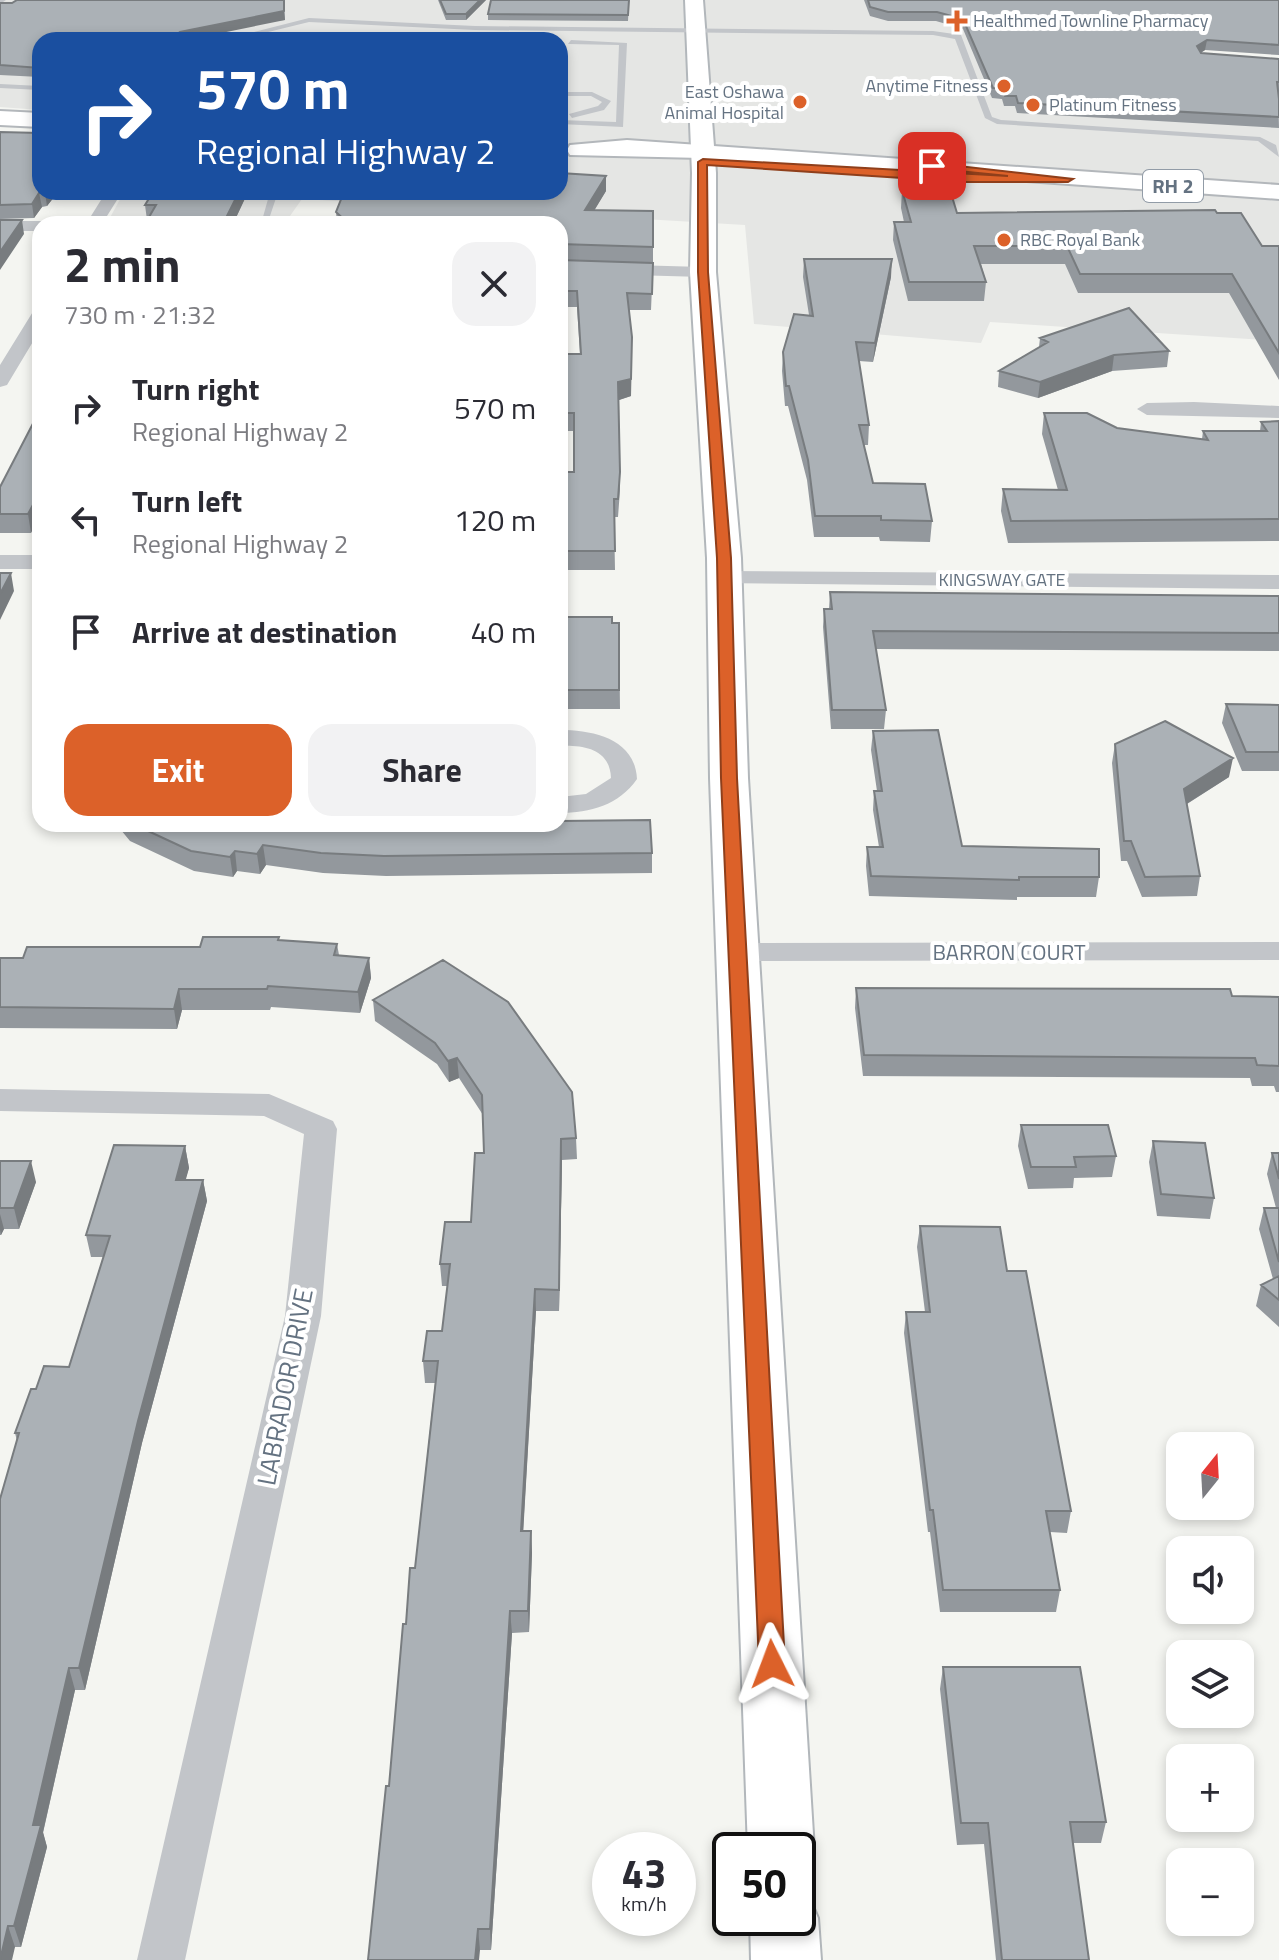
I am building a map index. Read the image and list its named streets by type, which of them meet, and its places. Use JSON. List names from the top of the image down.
{
  "streets": {
    "main road": ["RH 2"],
    "street": ["KINGSWAY GATE", "BARRON COURT", "LABRADOR DRIVE"]
  },
  "places": {
    "health": ["Healthmed Townline Pharmacy"],
    "other": [
      "Anytime Fitness",
      "East Oshawa Animal Hospital",
      "Platinum Fitness",
      "RBC Royal Bank"
    ]
  },
  "north": "top",
  "page": {
    "turn": ["570 m", "Regional Highway 2"],
    "heading": ["2 min", "730 m · 21:32"],
    "list": [
      {
        "name": "Turn right",
        "note": "Regional Highway 2",
        "value": "570 m"
      },
      {
        "name": "Turn left",
        "note": "Regional Highway 2",
        "value": "120 m"
      },
      {
        "name": "Arrive at destination",
        "value": "40 m"
      }
    ],
    "buttons": ["Exit", "Share"],
    "map_buttons": ["+", "−"],
    "speed": "43 km/h",
    "limit": "50"
  }
}
